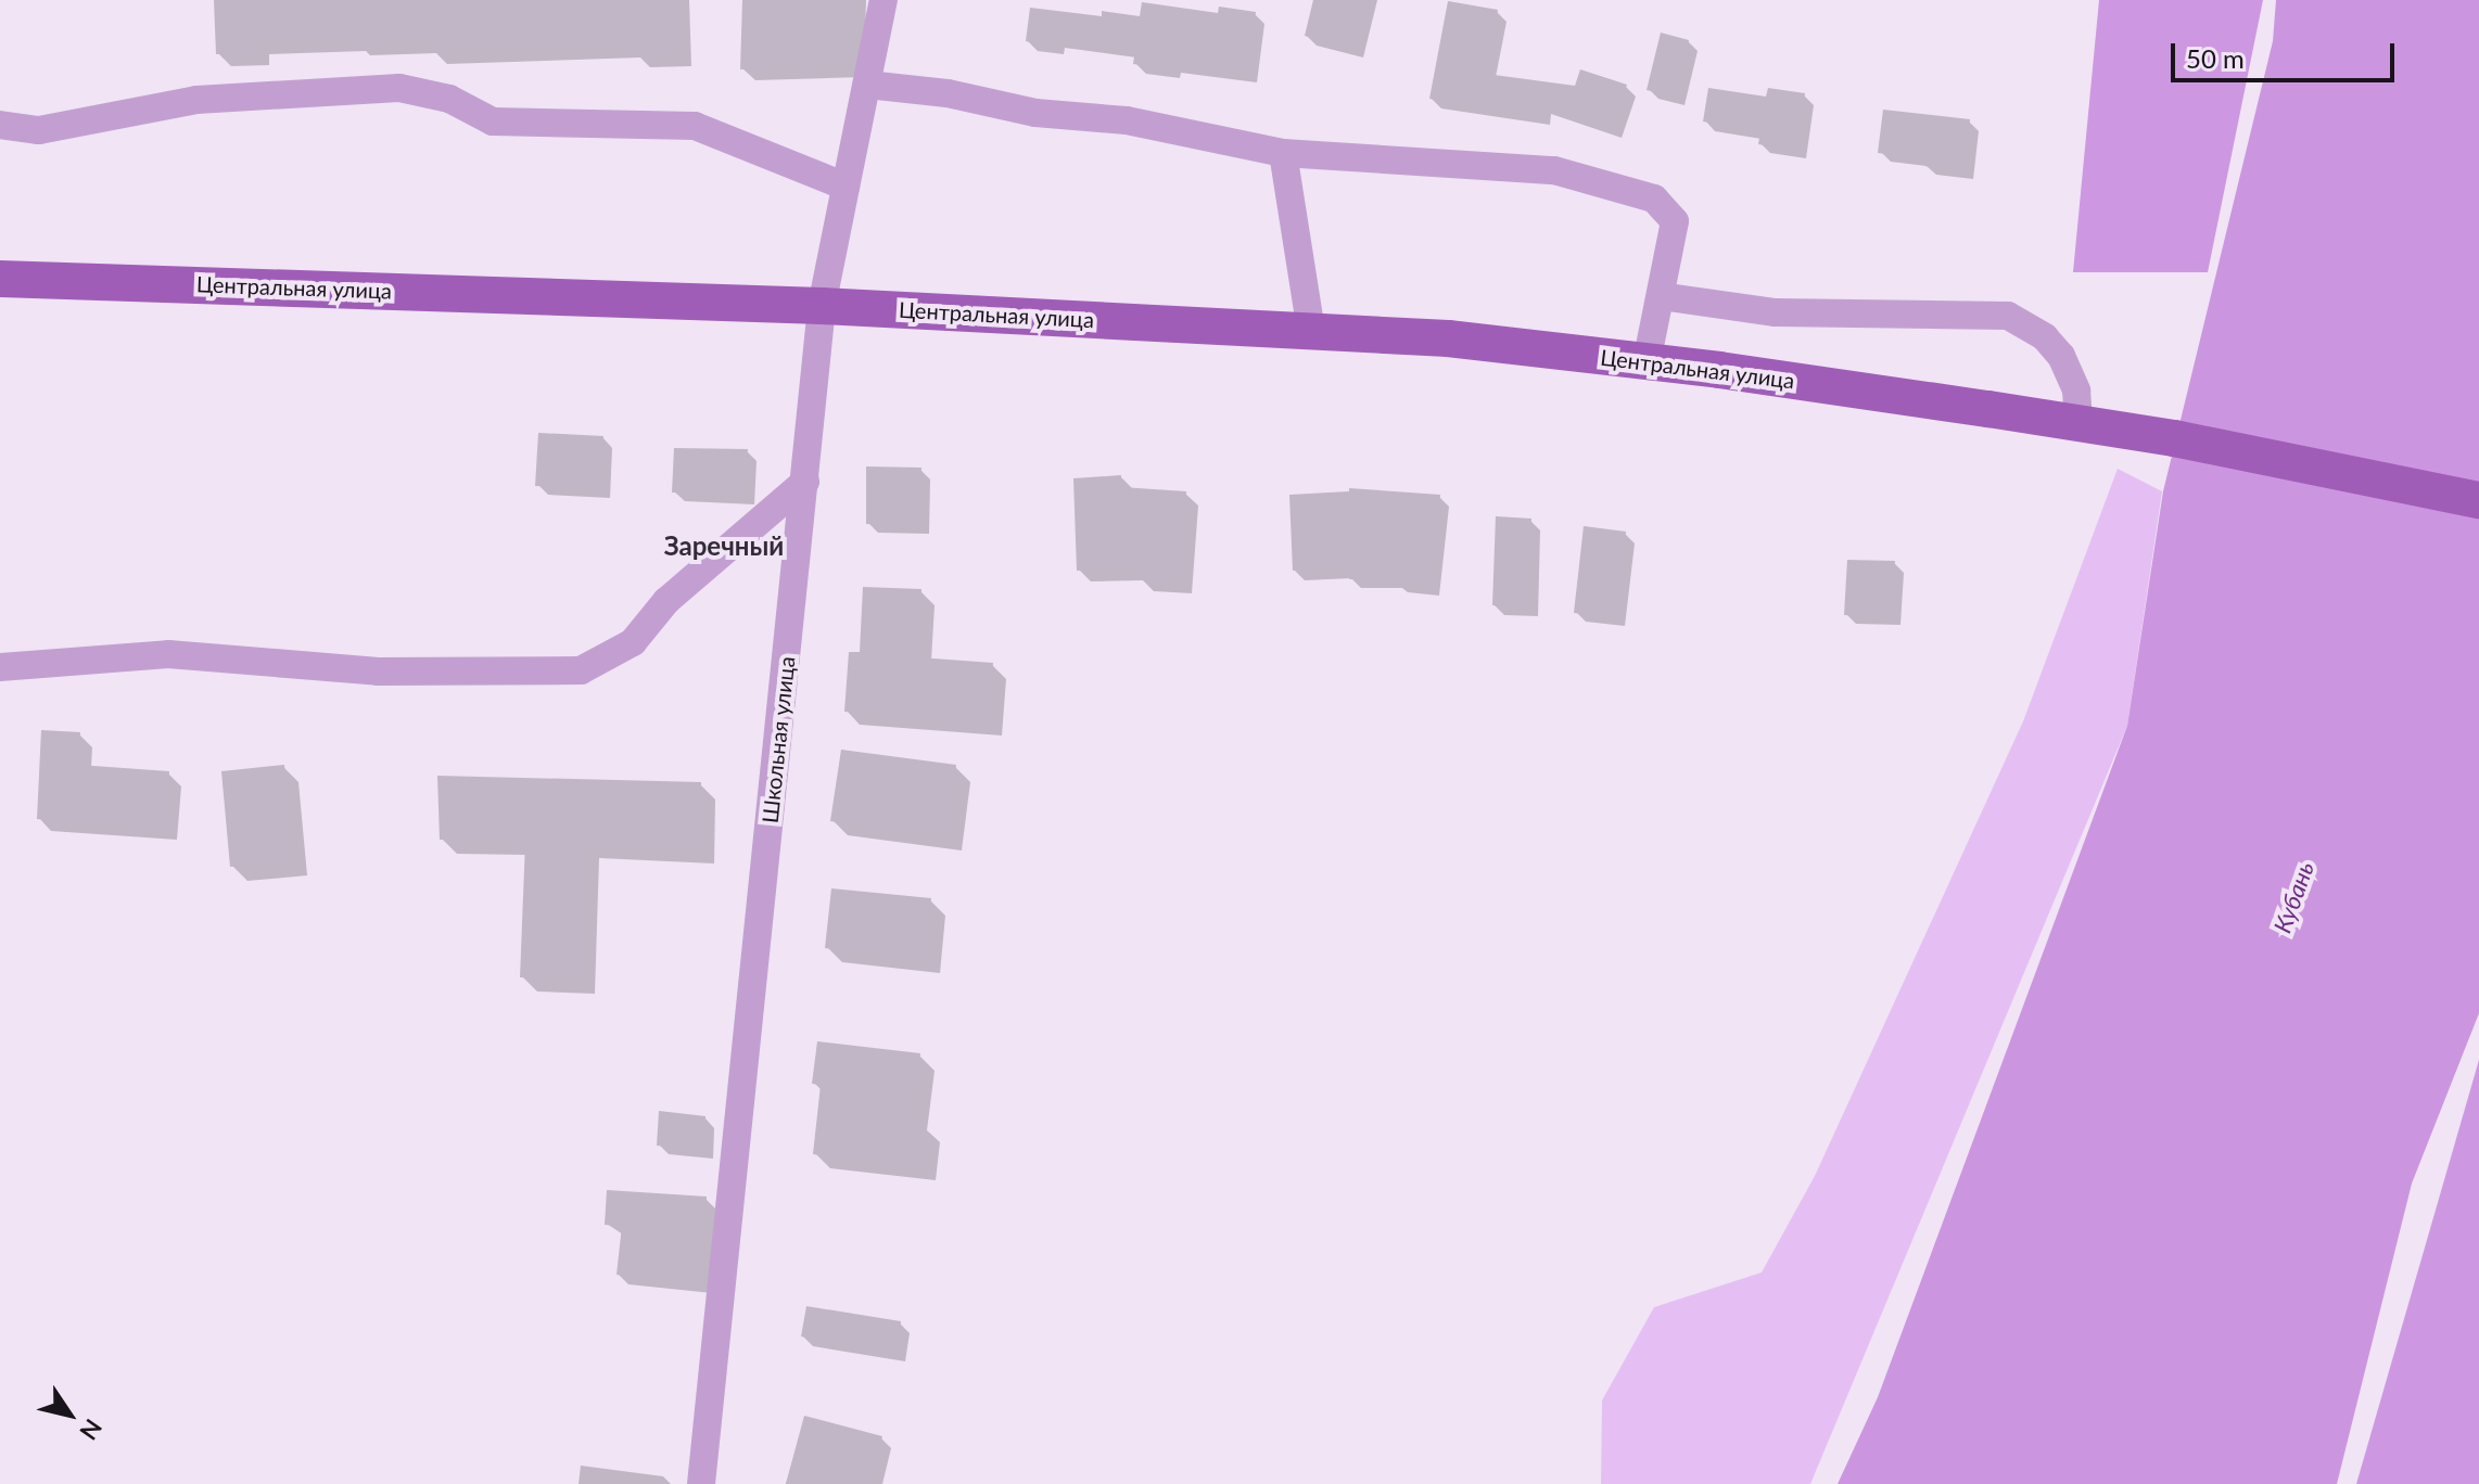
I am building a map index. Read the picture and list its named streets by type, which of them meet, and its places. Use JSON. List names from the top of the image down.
{
  "streets": {
    "main road": ["Центральная улица"],
    "street": ["Школьная улица"]
  },
  "crossings": [
    ["Центральная улица", "Школьная улица"]
  ],
  "districts": ["Заречный"],
  "water": ["Кубань"],
  "scale_bar": "50 m",
  "north": "bottom right"
}
